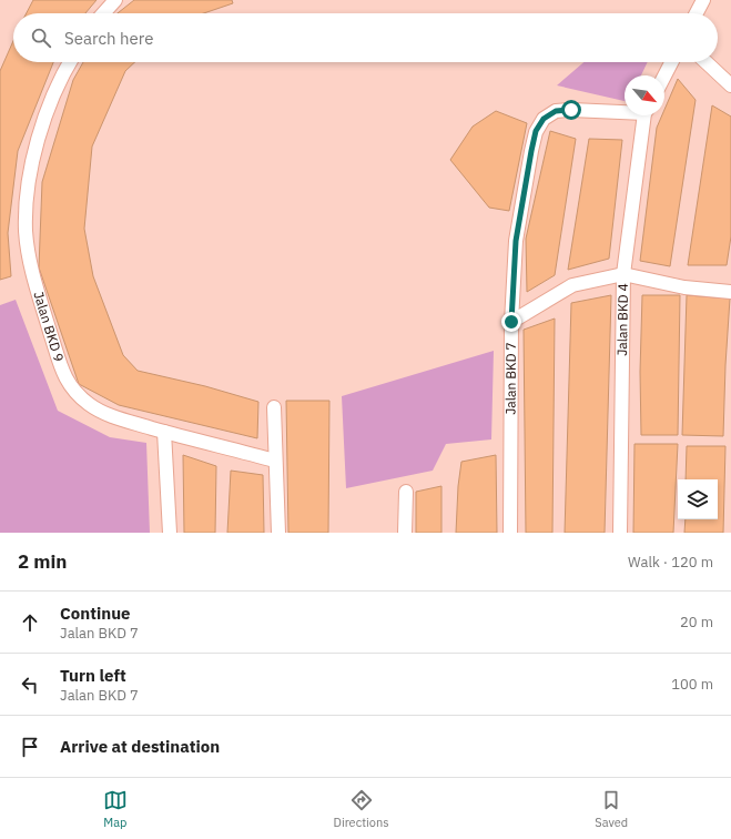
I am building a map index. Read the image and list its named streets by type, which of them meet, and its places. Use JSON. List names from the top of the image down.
{
  "streets": {
    "street": ["Jalan BKD 4", "Jalan BKD 9", "Jalan BKD 7"]
  },
  "north": "bottom right",
  "page": {
    "search": "Search here",
    "heading": ["2 min", "Walk · 120 m"],
    "list": [
      ["Continue", "Jalan BKD 7", "20 m"],
      ["Turn left", "Jalan BKD 7", "100 m"],
      "Arrive at destination"
    ],
    "nav": ["Map", "Directions", "Saved"]
  }
}
